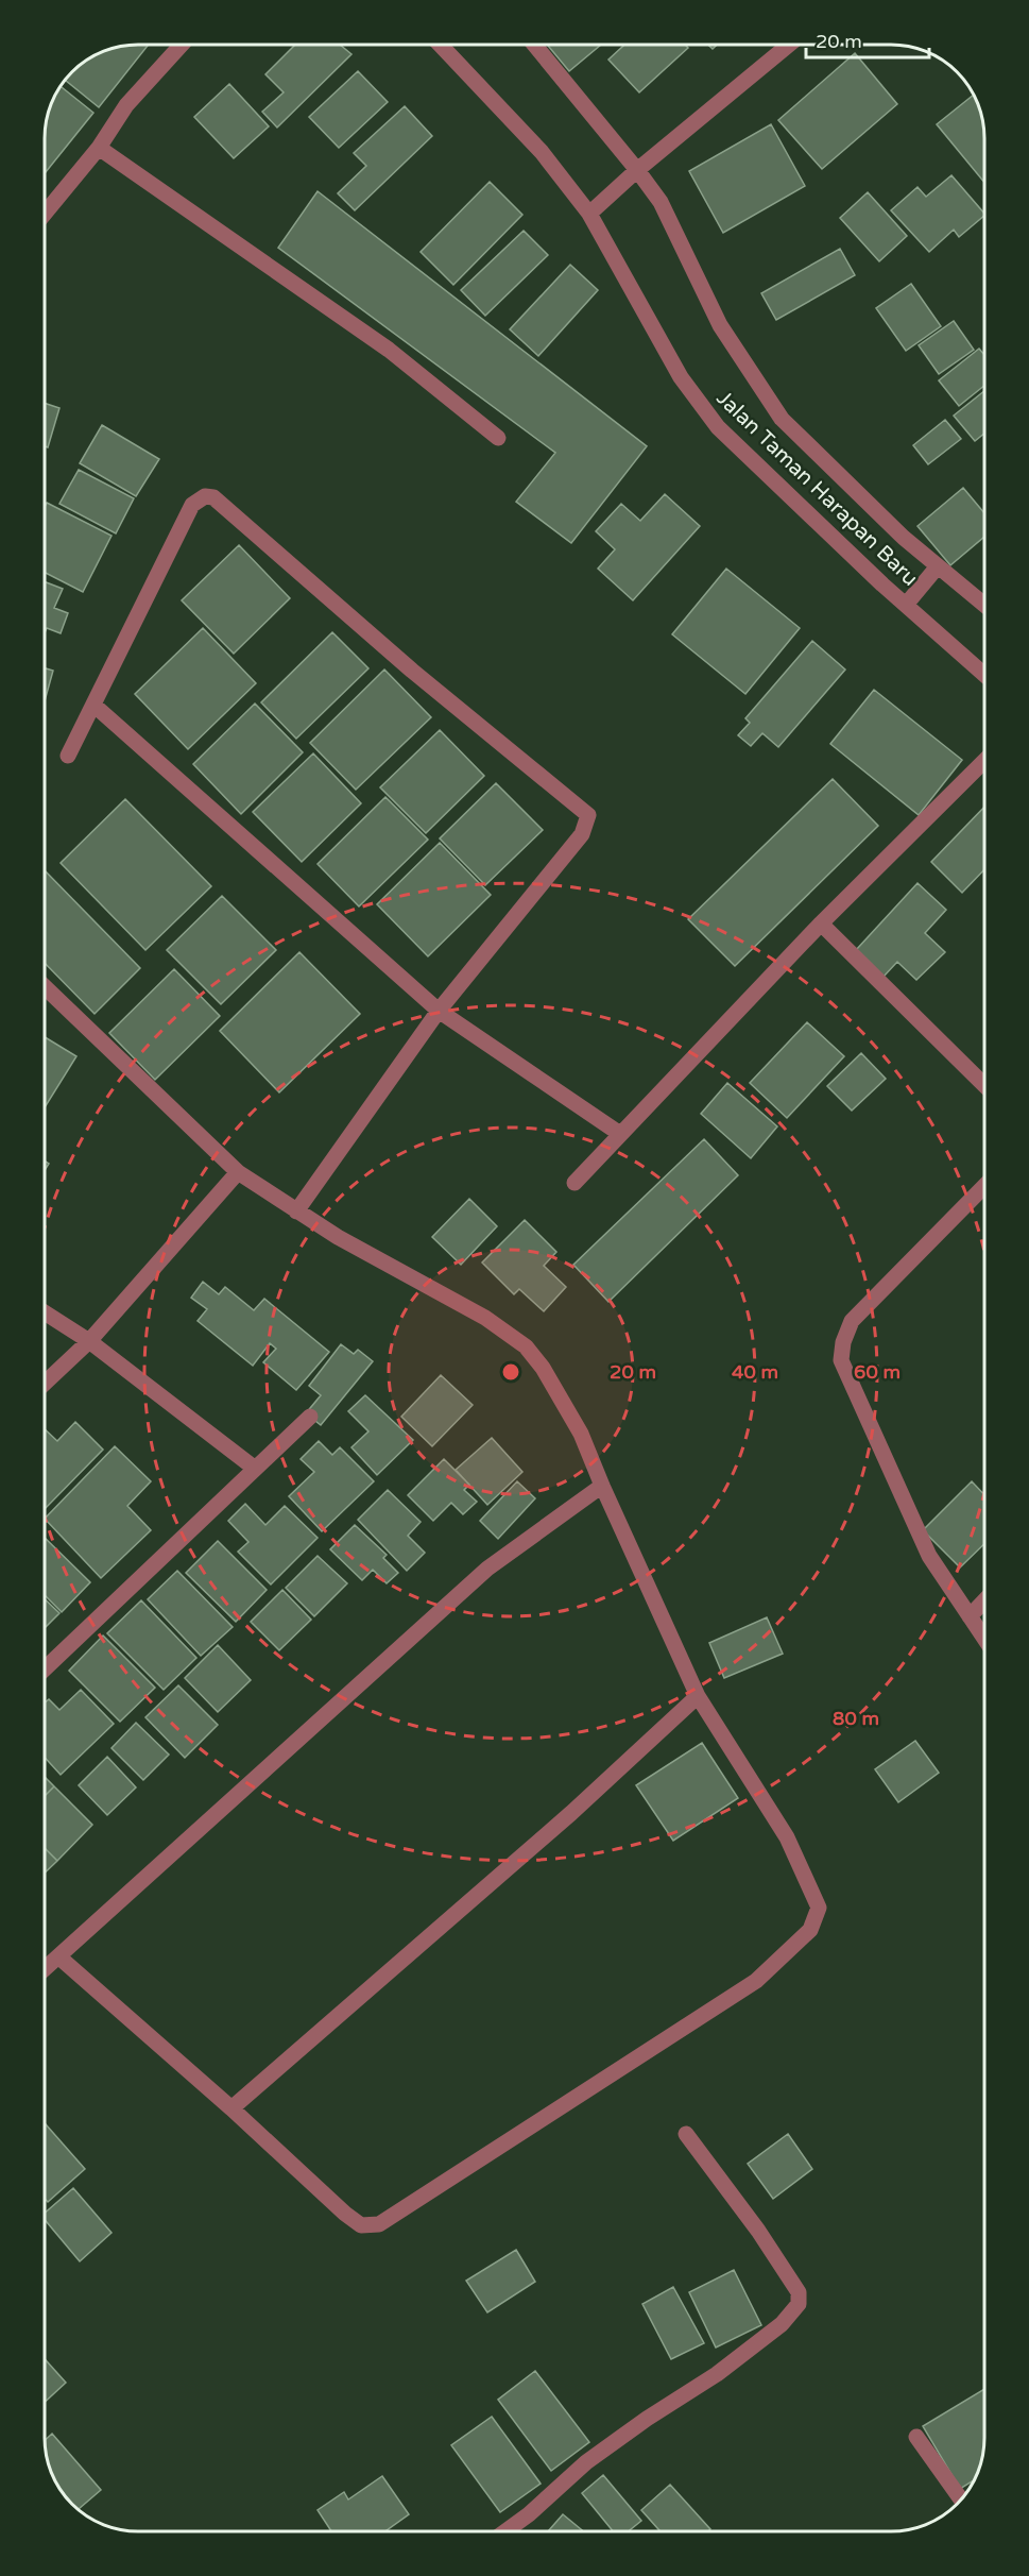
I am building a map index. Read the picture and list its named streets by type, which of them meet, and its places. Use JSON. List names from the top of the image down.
{
  "streets": {
    "street": ["Jalan Taman Harapan Baru"]
  },
  "scale_bar": "20 m",
  "rings": [
    "20 m",
    "40 m",
    "60 m",
    "80 m"
  ]
}
